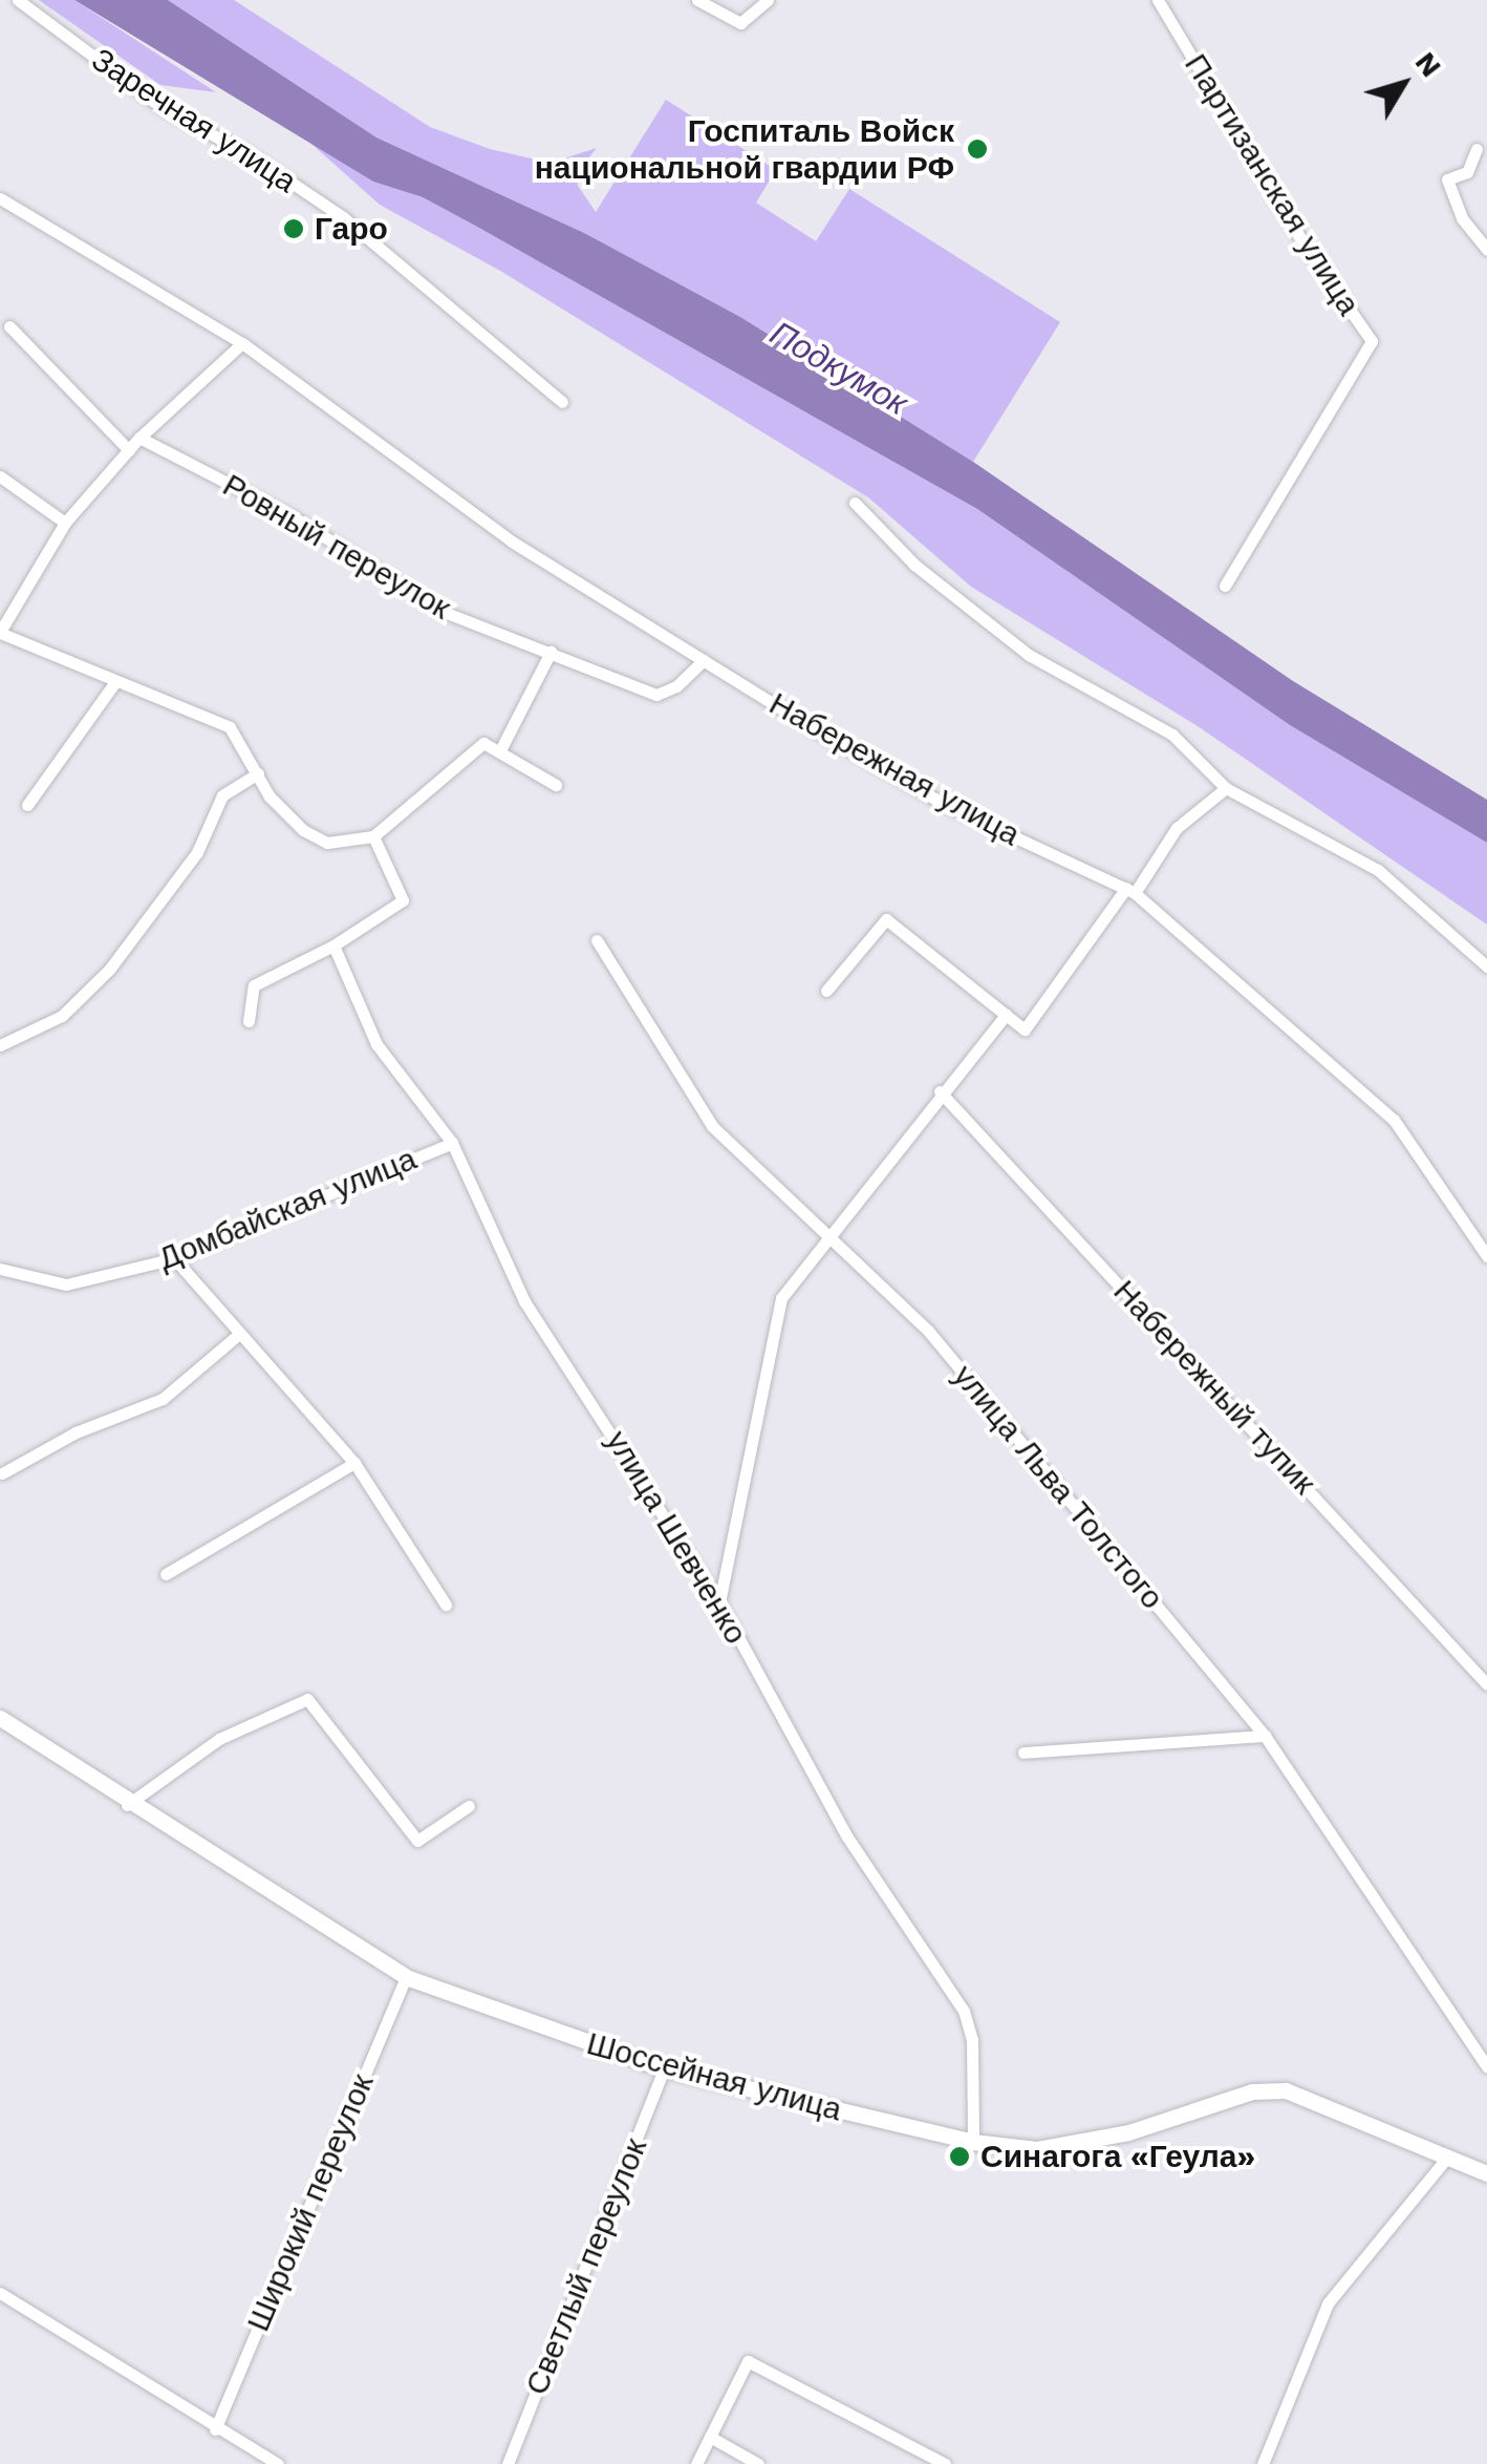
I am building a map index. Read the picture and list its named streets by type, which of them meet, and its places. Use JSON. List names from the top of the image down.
{
  "streets": {
    "main road": ["Шоссейная улица"],
    "street": [
      "Заречная улица",
      "Партизанская улица",
      "Ровный переулок",
      "Набережная улица",
      "Домбайская улица",
      "Набережный тупик",
      "улица Льва Толстого",
      "улица Шевченко",
      "Широкий переулок",
      "Светлый переулок"
    ]
  },
  "crossings": [
    ["Ровный переулок", "Набережная улица"],
    ["Домбайская улица", "улица Шевченко"],
    ["улица Шевченко", "Шоссейная улица"],
    ["Шоссейная улица", "Широкий переулок"],
    ["Шоссейная улица", "Светлый переулок"]
  ],
  "water": ["Подкумок"],
  "places": ["Госпиталь Войск национальной гвардии РФ", "Гаро", "Синагога «Геула»"],
  "north": "top right"
}
